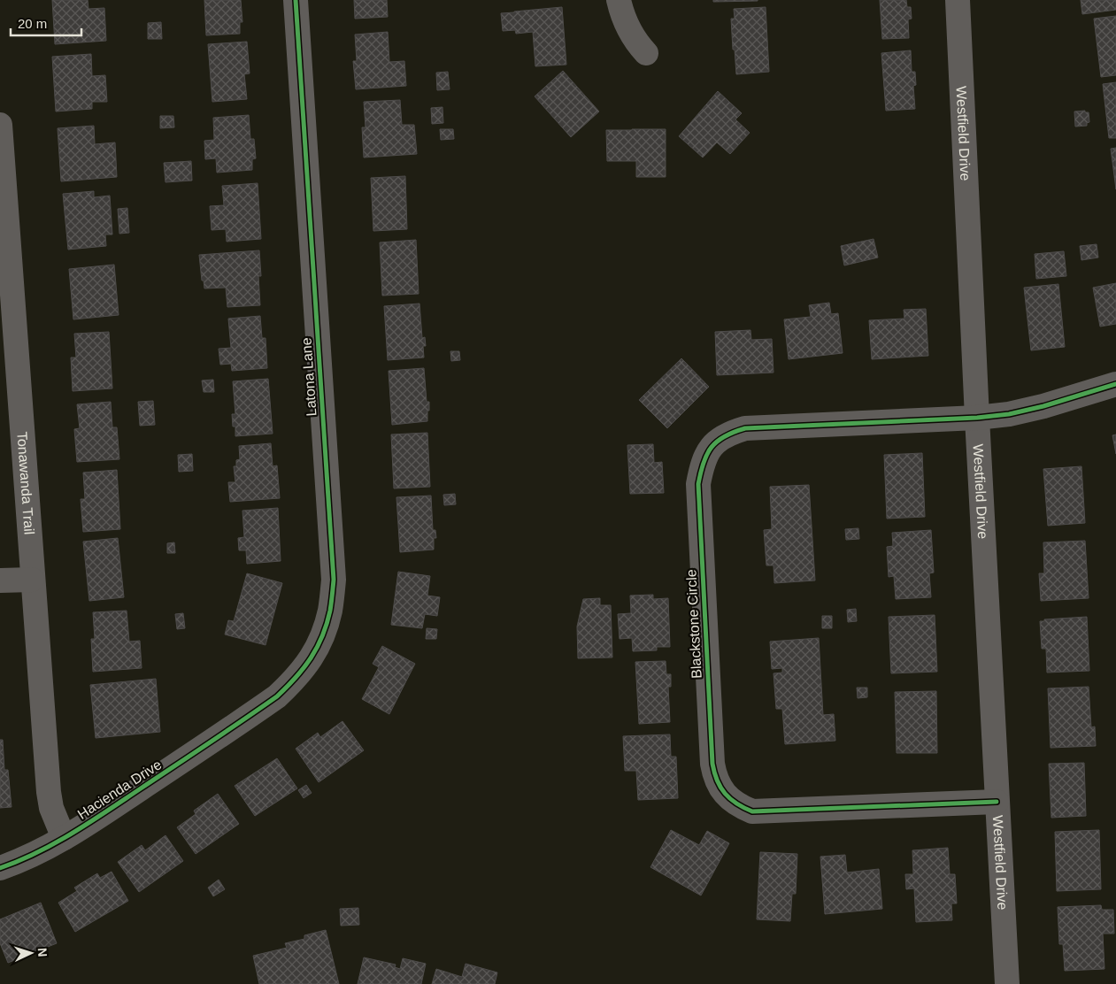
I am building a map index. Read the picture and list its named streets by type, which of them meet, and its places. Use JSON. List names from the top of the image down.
{
  "streets": {
    "street": [
      "Westfield Drive",
      "Latona Lane",
      "Tonawanda Trail",
      "Blackstone Circle",
      "Hacienda Drive"
    ]
  },
  "crossings": [
    ["Westfield Drive", "Blackstone Circle"],
    ["Latona Lane", "Hacienda Drive"],
    ["Tonawanda Trail", "Hacienda Drive"]
  ],
  "scale_bar": "20 m",
  "north": "right"
}
